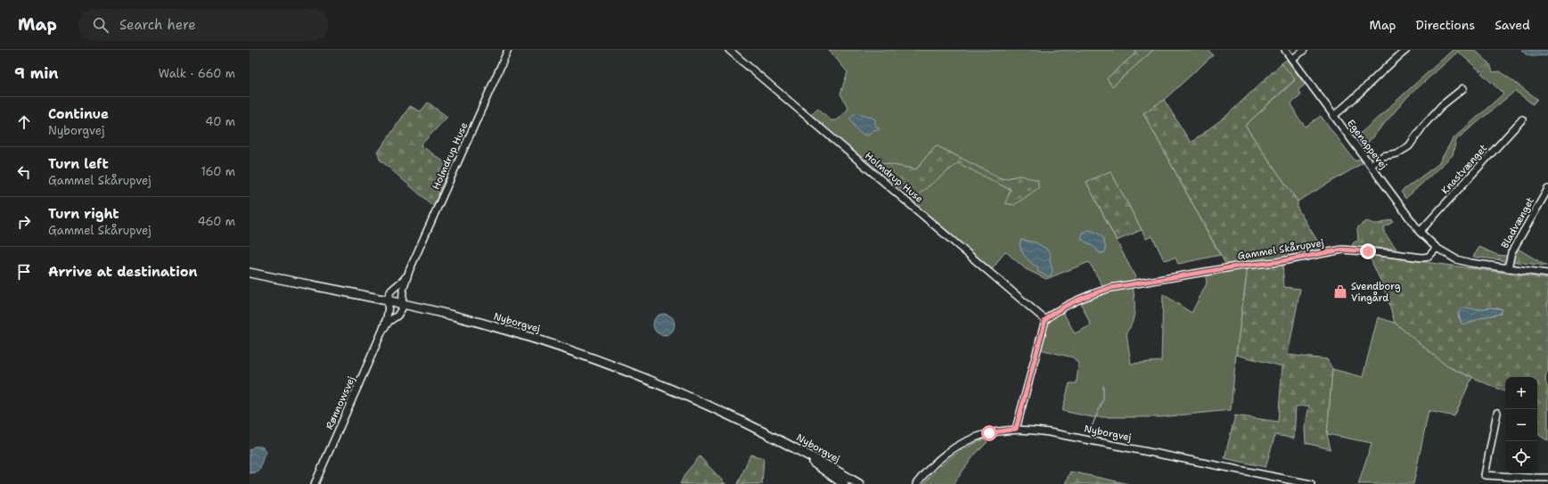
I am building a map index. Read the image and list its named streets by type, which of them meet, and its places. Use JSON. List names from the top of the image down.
{
  "streets": {
    "main road": ["Nyborgvej"],
    "street": [
      "Egenappevej",
      "Holmdrup Huse",
      "Knastvænget",
      "Bladvænget",
      "Gammel Skårupvej",
      "Rønnowsvej"
    ]
  },
  "crossings": [
    ["Egenappevej", "Knastvænget"],
    ["Egenappevej", "Gammel Skårupvej"],
    ["Holmdrup Huse", "Gammel Skårupvej"],
    ["Holmdrup Huse", "Nyborgvej"],
    ["Holmdrup Huse", "Rønnowsvej"],
    ["Nyborgvej", "Rønnowsvej"]
  ],
  "places": {
    "shop": ["Svendborg Vingård"]
  },
  "page": {
    "header": "Map",
    "search": "Search here",
    "nav": ["Map", "Directions", "Saved"],
    "heading": ["9 min", "Walk · 660 m"],
    "list": [
      ["Continue", "Nyborgvej", "40 m"],
      ["Turn left", "Gammel Skårupvej", "160 m"],
      ["Turn right", "Gammel Skårupvej", "460 m"],
      "Arrive at destination"
    ],
    "map_buttons": ["+", "−"]
  }
}
